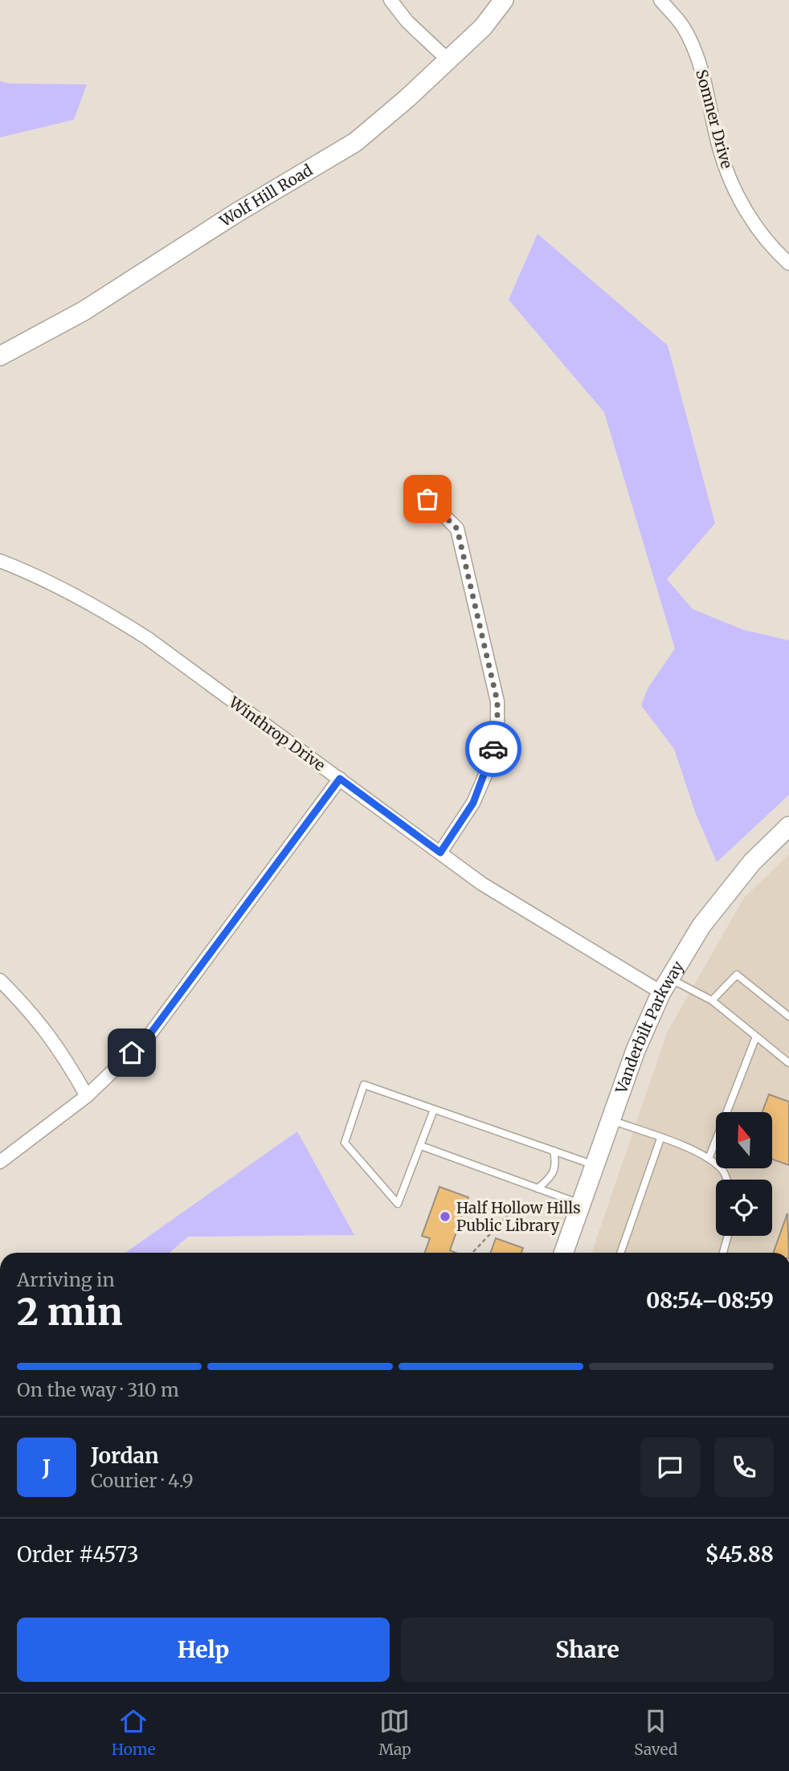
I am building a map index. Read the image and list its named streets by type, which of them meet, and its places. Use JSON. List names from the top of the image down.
{
  "streets": {
    "street": [
      "Somner Drive",
      "Wolf Hill Road",
      "Winthrop Drive",
      "Vanderbilt Parkway"
    ]
  },
  "crossings": [
    ["Winthrop Drive", "Vanderbilt Parkway"]
  ],
  "places": ["Half Hollow Hills Public Library"],
  "north": "top",
  "page": {
    "heading": ["2 min", "Arriving in", "08:54–08:59"],
    "panel": [
      "Jordan",
      "Courier · 4.9",
      "Order #4573",
      "$45.88"
    ],
    "bar": "On the way · 310 m",
    "round": "J",
    "buttons": ["Help", "Share"],
    "tabs": ["Home", "Map", "Saved"]
  }
}
